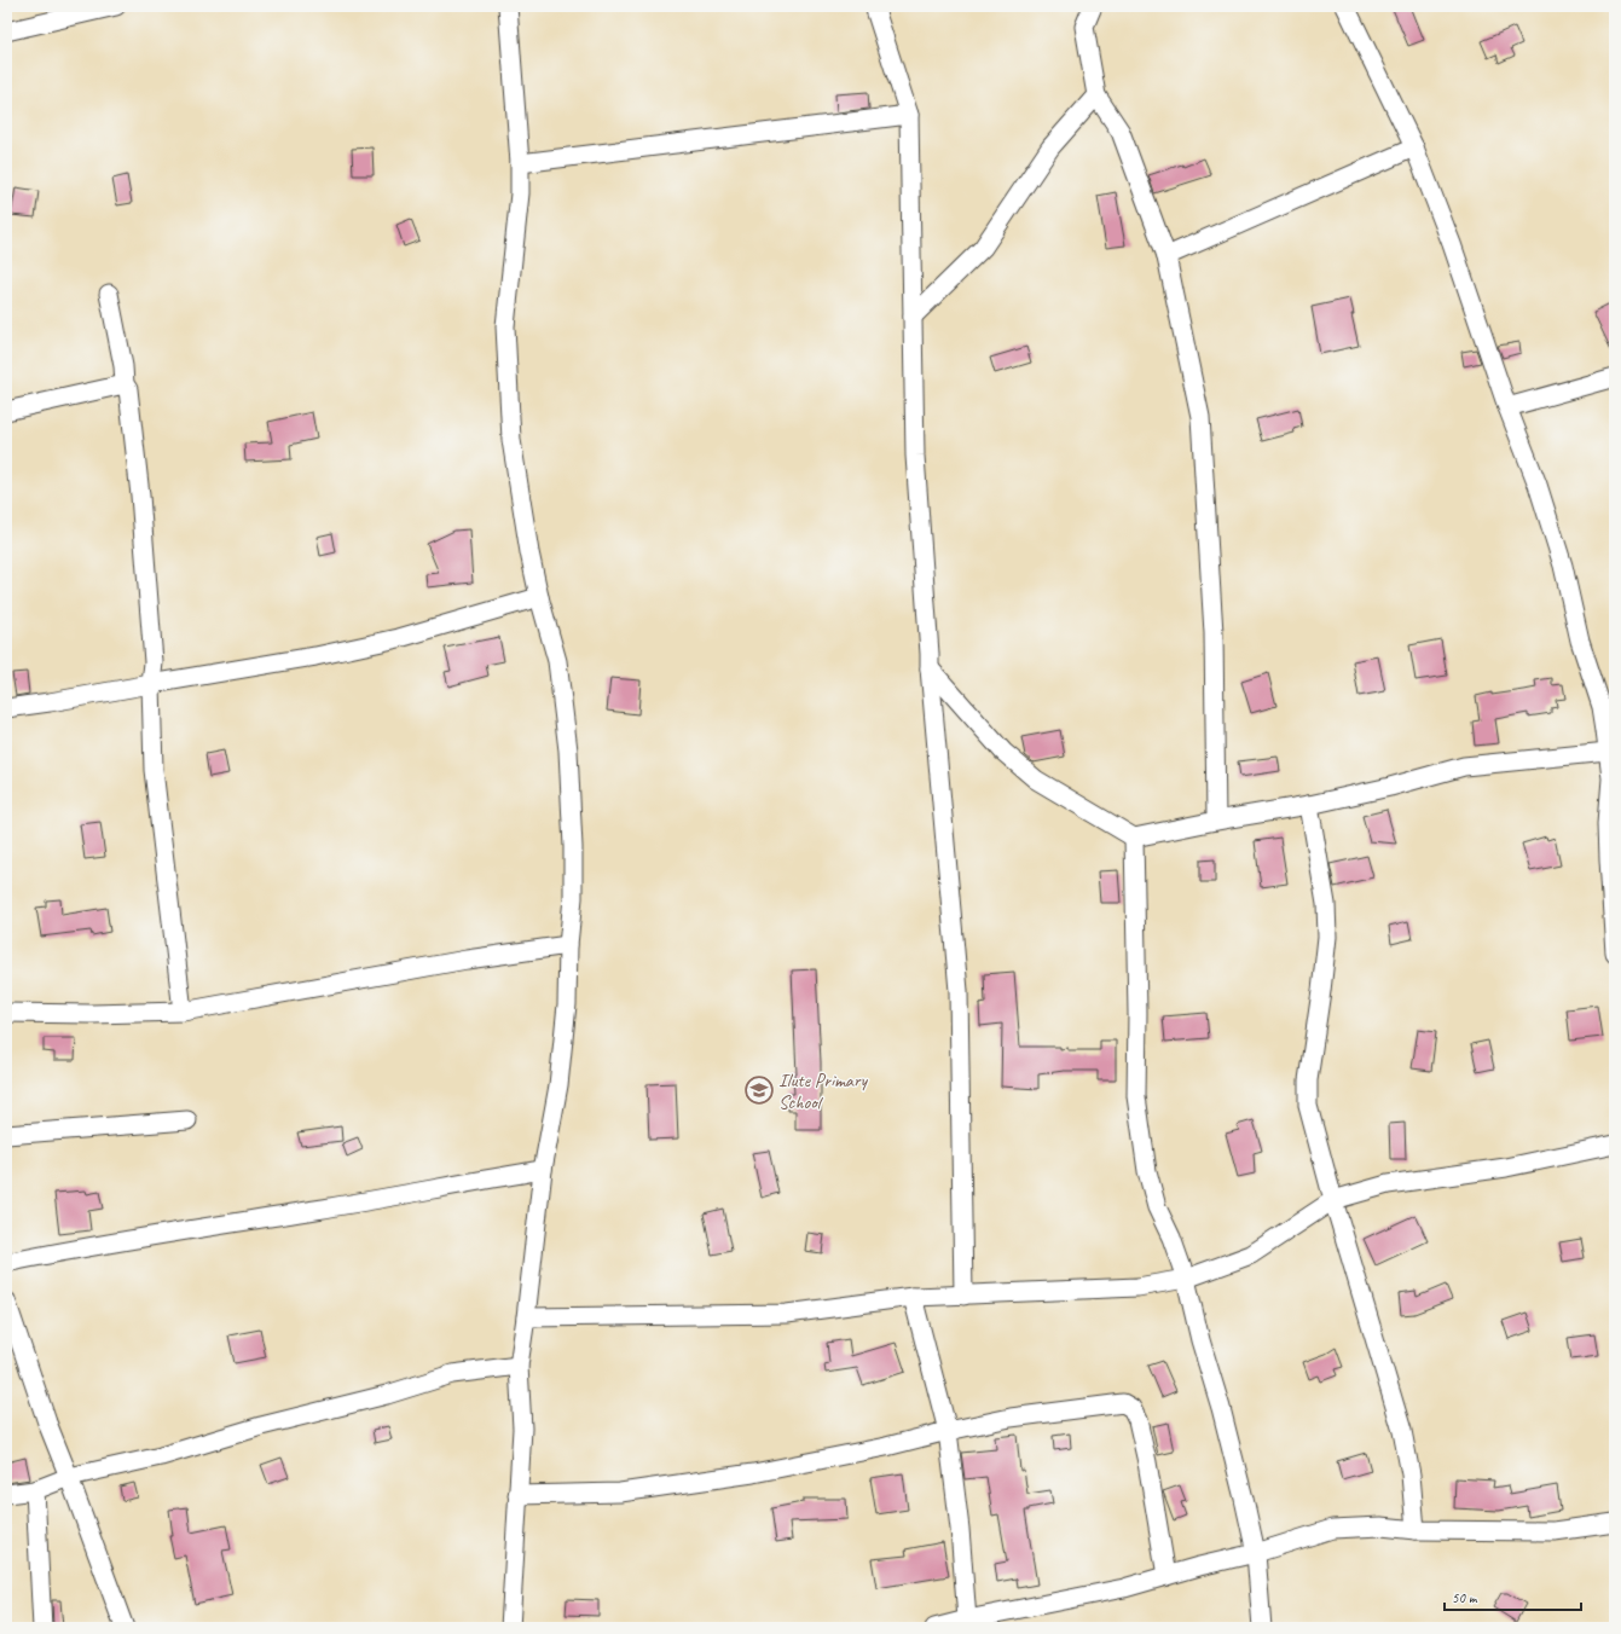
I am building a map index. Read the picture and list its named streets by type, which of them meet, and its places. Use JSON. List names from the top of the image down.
{
  "places": {
    "school or university": ["Ilute Primary School"]
  },
  "scale_bar": "50 m"
}
